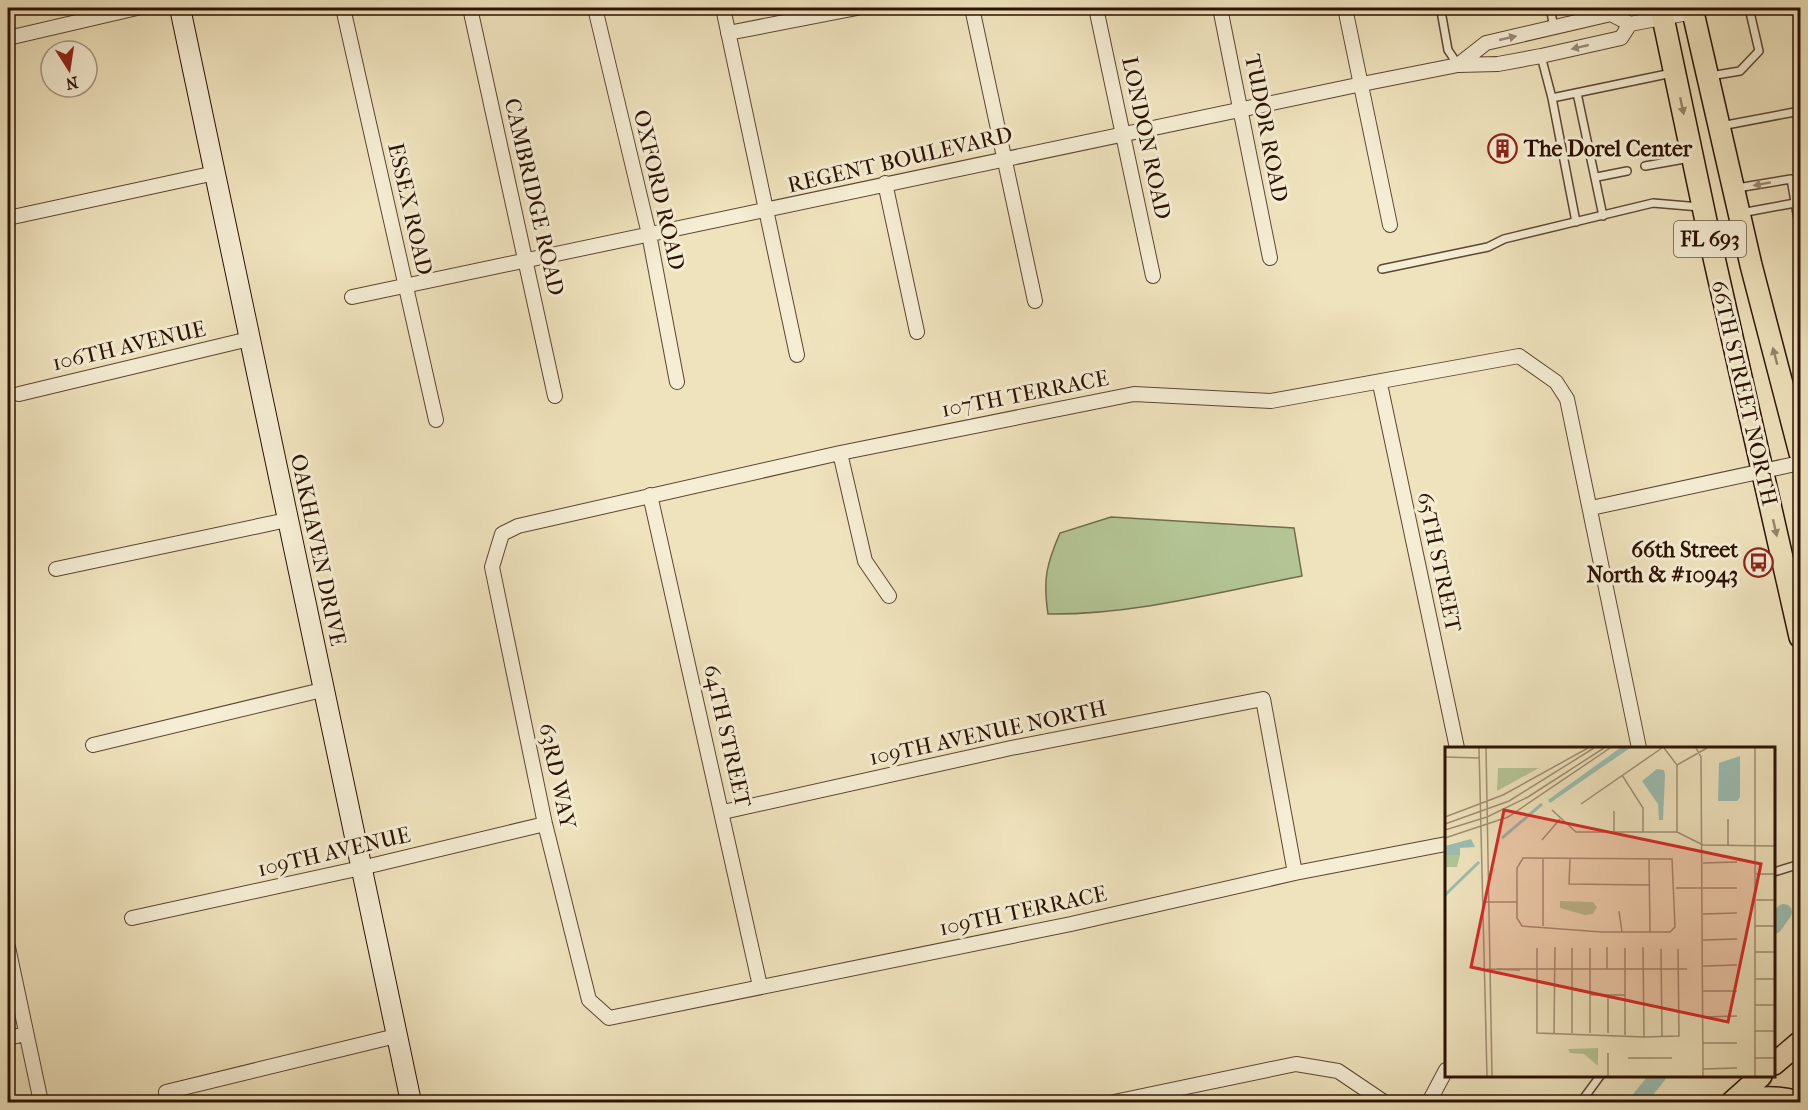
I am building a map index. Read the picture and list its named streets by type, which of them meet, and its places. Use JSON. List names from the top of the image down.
{
  "streets": {
    "main road": ["FL 693", "66TH STREET NORTH"],
    "street": [
      "TUDOR ROAD",
      "LONDON ROAD",
      "REGENT BOULEVARD",
      "OXFORD ROAD",
      "CAMBRIDGE ROAD",
      "ESSEX ROAD",
      "106TH AVENUE",
      "107TH TERRACE",
      "OAKHAVEN DRIVE",
      "65TH STREET",
      "109TH AVENUE NORTH",
      "64TH STREET",
      "63RD WAY",
      "109TH AVENUE",
      "109TH TERRACE"
    ]
  },
  "crossings": [
    ["TUDOR ROAD", "REGENT BOULEVARD"],
    ["LONDON ROAD", "REGENT BOULEVARD"],
    ["REGENT BOULEVARD", "OXFORD ROAD"],
    ["REGENT BOULEVARD", "CAMBRIDGE ROAD"],
    ["REGENT BOULEVARD", "ESSEX ROAD"],
    ["REGENT BOULEVARD", "66TH STREET NORTH"],
    ["106TH AVENUE", "OAKHAVEN DRIVE"],
    ["107TH TERRACE", "65TH STREET"],
    ["107TH TERRACE", "64TH STREET"],
    ["107TH TERRACE", "63RD WAY"],
    ["OAKHAVEN DRIVE", "109TH AVENUE"],
    ["109TH AVENUE NORTH", "64TH STREET"],
    ["109TH AVENUE NORTH", "109TH TERRACE"],
    ["64TH STREET", "109TH TERRACE"],
    ["63RD WAY", "109TH AVENUE"],
    ["63RD WAY", "109TH TERRACE"]
  ],
  "places": {
    "building": ["The Dorel Center"],
    "bus stop": ["66th Street North & #10943"]
  },
  "north": "bottom"
}
